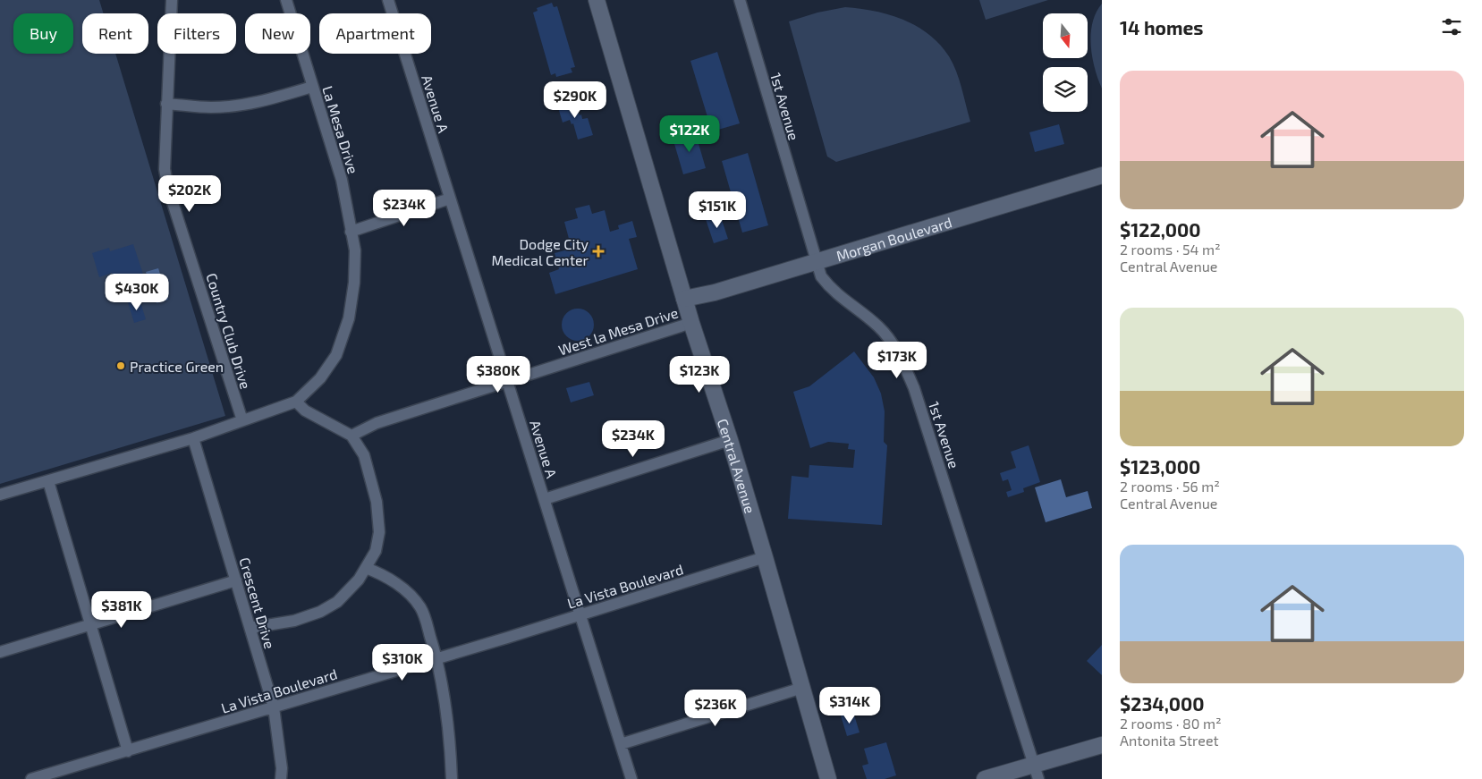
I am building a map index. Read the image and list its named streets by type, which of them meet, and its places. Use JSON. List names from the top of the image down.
{
  "streets": {
    "street": [
      "Avenue A",
      "1st Avenue",
      "La Mesa Drive",
      "Morgan Boulevard",
      "Country Club Drive",
      "West la Mesa Drive",
      "Central Avenue",
      "La Vista Boulevard",
      "Crescent Drive"
    ]
  },
  "crossings": [
    ["Avenue A", "West la Mesa Drive"],
    ["Avenue A", "La Vista Boulevard"],
    ["1st Avenue", "Morgan Boulevard"],
    ["Morgan Boulevard", "Central Avenue"],
    ["West la Mesa Drive", "Central Avenue"],
    ["Central Avenue", "La Vista Boulevard"],
    ["La Vista Boulevard", "Crescent Drive"]
  ],
  "places": {
    "health": ["Dodge City Medical Center"],
    "other": ["Practice Green"]
  },
  "north": "bottom",
  "page": {
    "heading": "14 homes",
    "chip": [
      "Buy",
      "Rent",
      "Filters",
      "New",
      "Apartment"
    ],
    "list": [
      {
        "name": "$122,000",
        "note": "2 rooms · 54 m² · Central Avenue"
      },
      {
        "name": "$123,000",
        "note": "2 rooms · 56 m² · Central Avenue"
      },
      {
        "name": "$234,000",
        "note": "2 rooms · 80 m² · Antonita Street"
      }
    ],
    "price": [
      "$290K",
      "$122K",
      "$202K",
      "$234K",
      "$151K",
      "$430K",
      "$173K",
      "$380K",
      "$123K",
      "$234K",
      "$381K",
      "$310K",
      "$314K",
      "$236K"
    ]
  }
}
